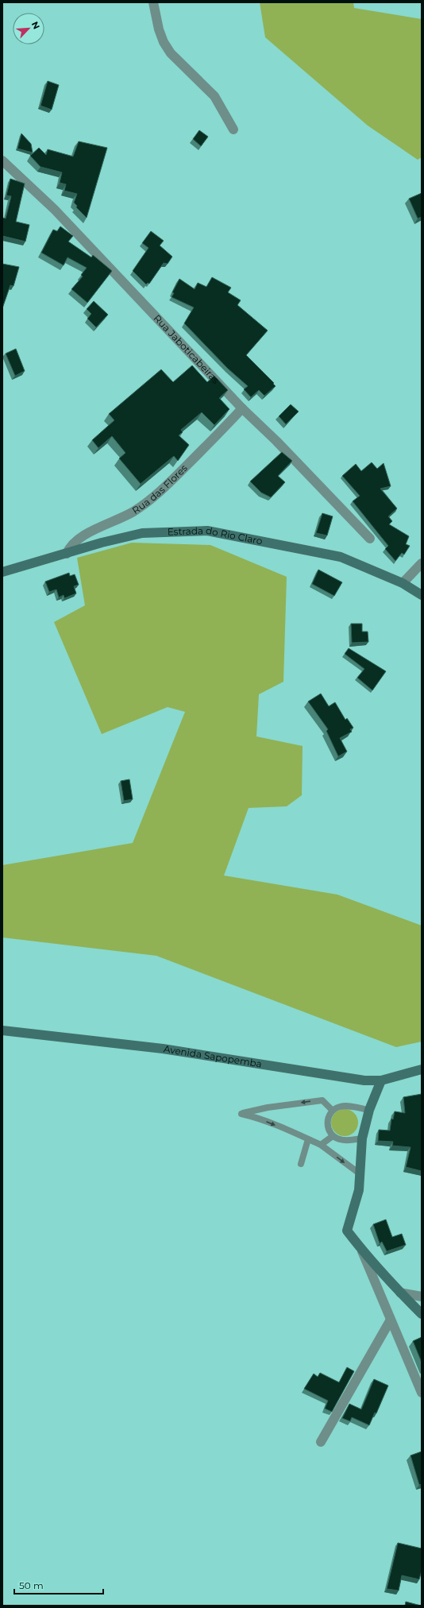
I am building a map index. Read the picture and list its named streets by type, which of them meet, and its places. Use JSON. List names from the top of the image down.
{
  "streets": {
    "main road": ["Estrada do Rio Claro", "Avenida Sapopemba"],
    "street": ["Rua Jaboticabeiras", "Rua das Flores"]
  },
  "crossings": [
    ["Rua Jaboticabeiras", "Rua das Flores"],
    ["Rua das Flores", "Estrada do Rio Claro"]
  ],
  "scale_bar": "50 m",
  "north": "top right"
}
